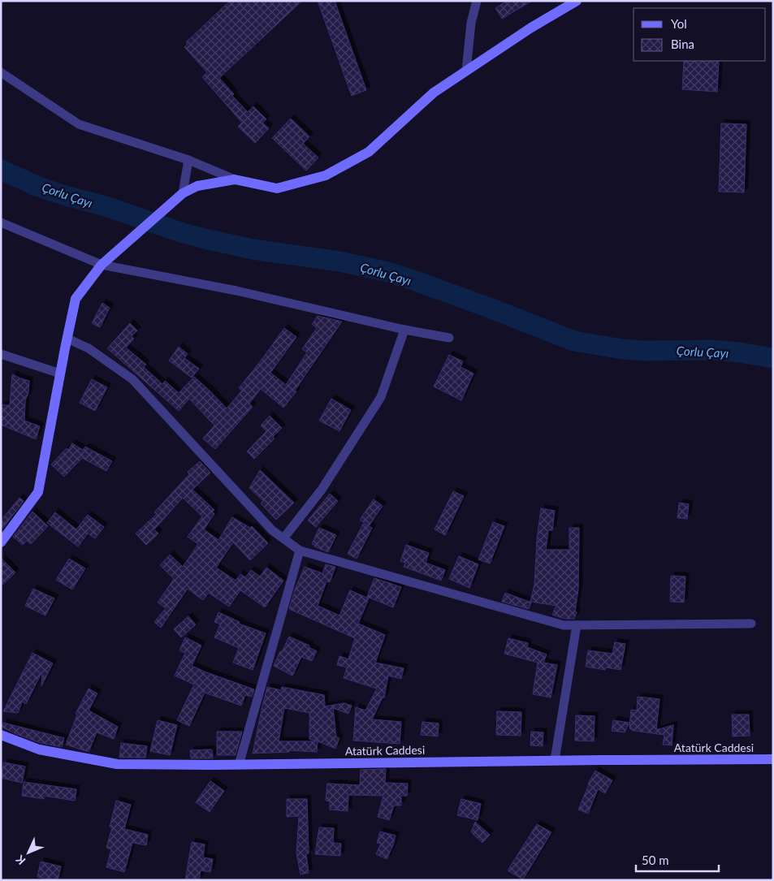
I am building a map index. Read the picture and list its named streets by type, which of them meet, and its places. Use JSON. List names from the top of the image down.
{
  "streets": {
    "street": ["Atatürk Caddesi"]
  },
  "water": ["Çorlu Çayı"],
  "legend": ["Yol", "Bina"],
  "scale_bar": "50 m",
  "north": "bottom left"
}
